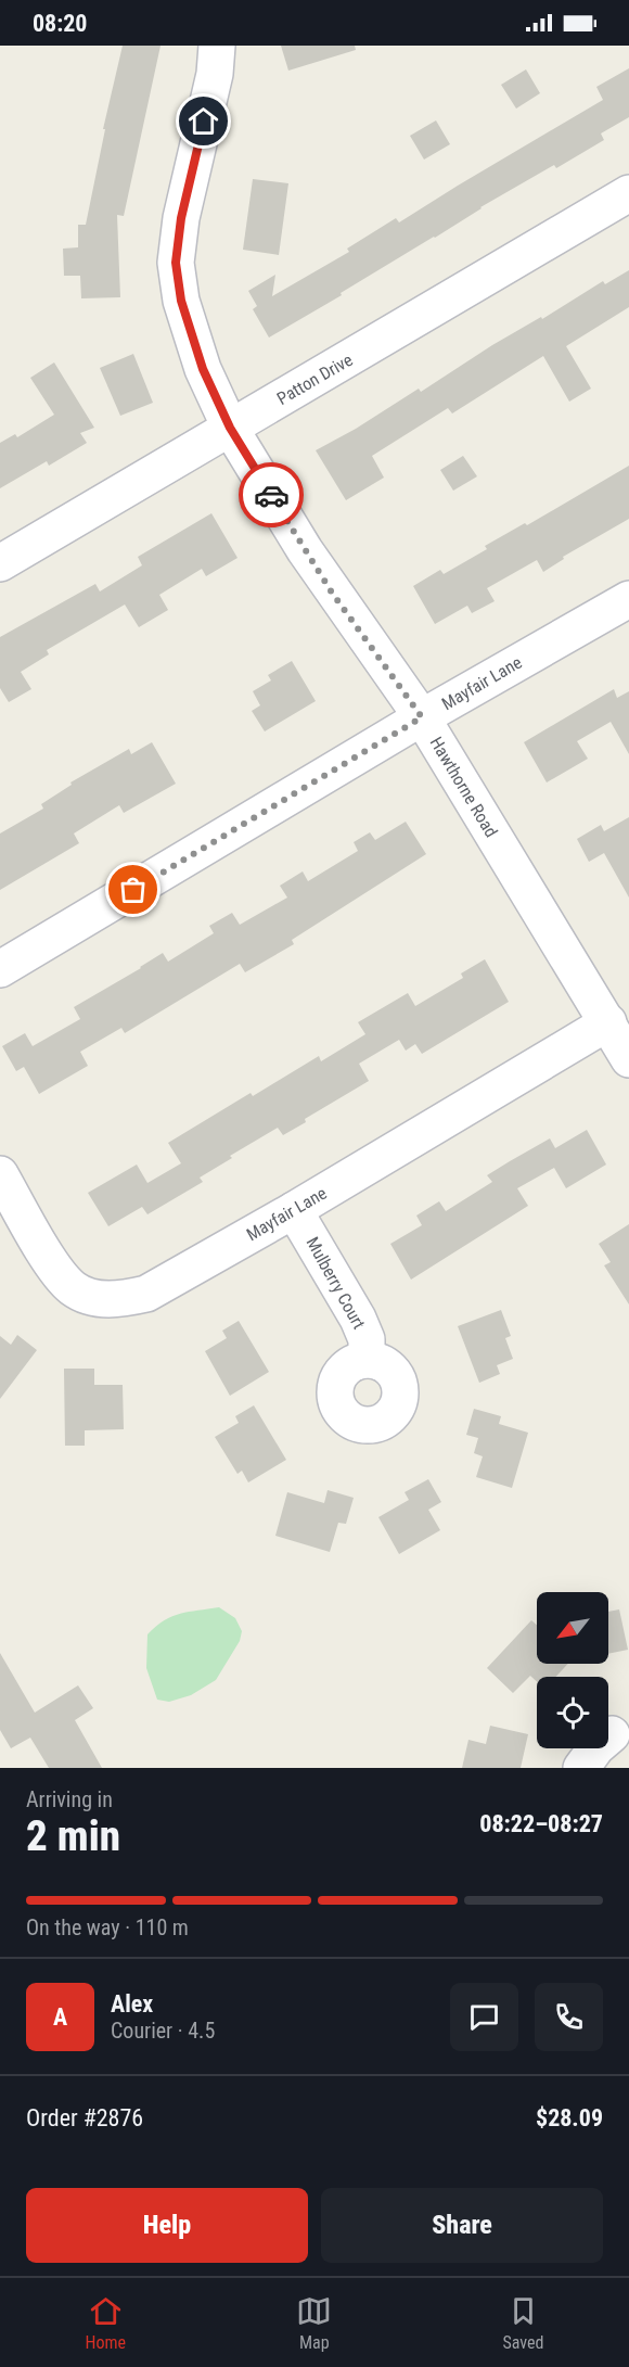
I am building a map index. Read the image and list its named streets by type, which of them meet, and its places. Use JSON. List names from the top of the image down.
{
  "streets": {
    "street": [
      "Patton Drive",
      "Mayfair Lane",
      "Hawthorne Road",
      "Mulberry Court"
    ]
  },
  "crossings": [
    ["Patton Drive", "Hawthorne Road"],
    ["Mayfair Lane", "Hawthorne Road"],
    ["Mayfair Lane", "Mulberry Court"]
  ],
  "north": "bottom left",
  "page": {
    "status": "08:20",
    "heading": ["2 min", "Arriving in", "08:22–08:27"],
    "panel": [
      "Alex",
      "Courier · 4.5",
      "Order #2876",
      "$28.09"
    ],
    "bar": "On the way · 110 m",
    "round": "A",
    "buttons": ["Help", "Share"],
    "tabs": ["Home", "Map", "Saved"]
  }
}
